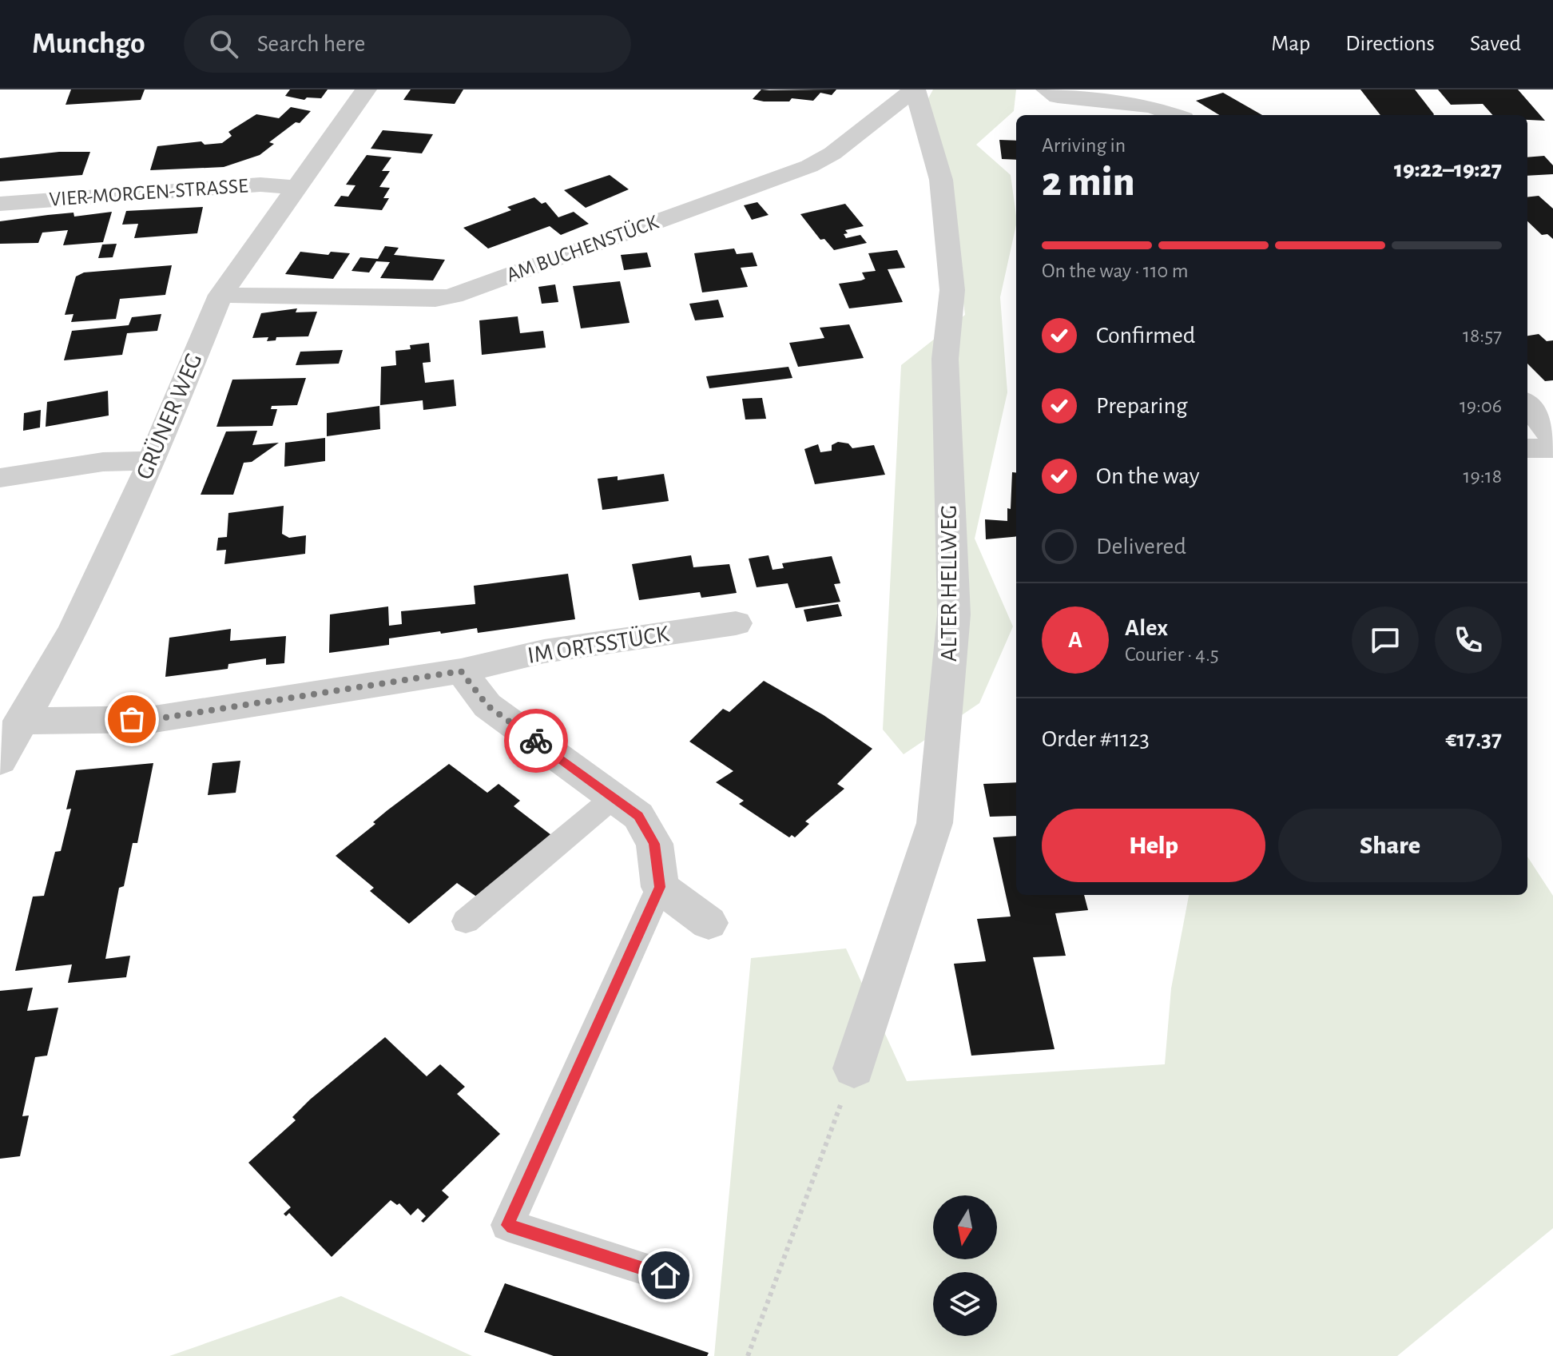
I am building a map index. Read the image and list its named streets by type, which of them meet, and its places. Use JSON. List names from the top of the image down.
{
  "streets": {
    "street": [
      "VIER-MORGEN-STRASSE",
      "AM BUCHENSTÜCK",
      "GRÜNER WEG",
      "ALTER HELLWEG",
      "IM ORTSSTÜCK"
    ]
  },
  "crossings": [
    ["VIER-MORGEN-STRASSE", "GRÜNER WEG"],
    ["AM BUCHENSTÜCK", "GRÜNER WEG"],
    ["AM BUCHENSTÜCK", "ALTER HELLWEG"],
    ["GRÜNER WEG", "IM ORTSSTÜCK"]
  ],
  "north": "bottom",
  "page": {
    "header": "Munchgo",
    "search": "Search here",
    "nav": ["Map", "Directions", "Saved"],
    "heading": ["2 min", "Arriving in", "19:22–19:27"],
    "panel": [
      "Alex",
      "Courier · 4.5",
      "Order #1123",
      "€17.37"
    ],
    "bar": "On the way · 110 m",
    "list": [
      ["Confirmed", "18:57"],
      ["Preparing", "19:06"],
      ["On the way", "19:18"],
      "Delivered"
    ],
    "round": "A",
    "buttons": ["Help", "Share"]
  }
}
